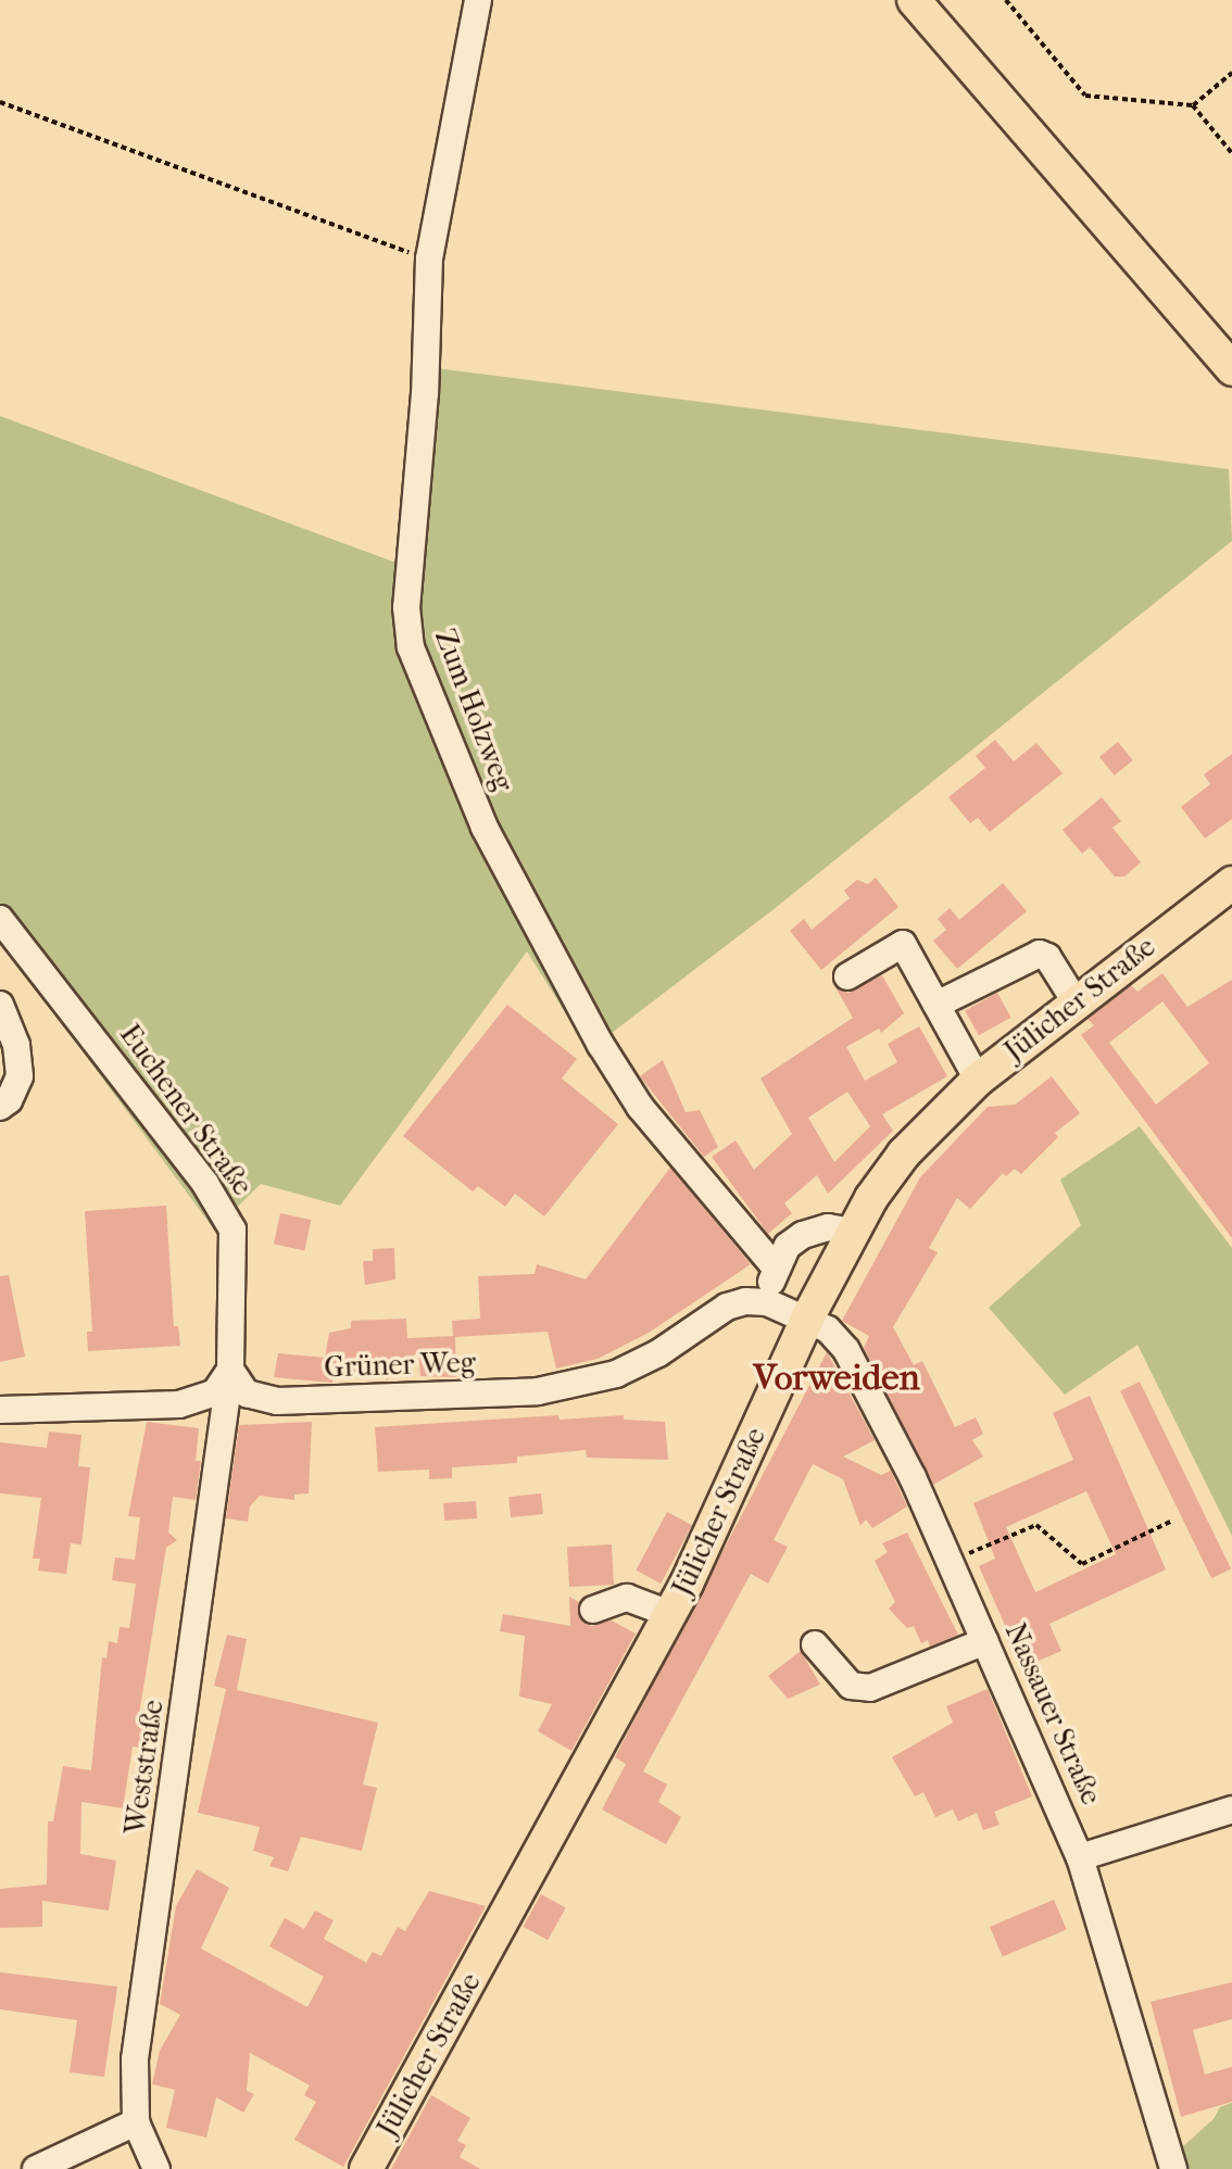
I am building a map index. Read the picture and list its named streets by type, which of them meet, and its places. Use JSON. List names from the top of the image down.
{
  "streets": {
    "main road": ["Jülicher Straße"],
    "street": [
      "Zum Holzweg",
      "Euchener Straße",
      "Grüner Weg",
      "Nassauer Straße",
      "Weststraße"
    ]
  },
  "crossings": [
    ["Jülicher Straße", "Grüner Weg"],
    ["Jülicher Straße", "Nassauer Straße"],
    ["Euchener Straße", "Grüner Weg"],
    ["Euchener Straße", "Weststraße"],
    ["Grüner Weg", "Nassauer Straße"],
    ["Grüner Weg", "Weststraße"]
  ],
  "districts": ["Vorweiden"]
}
